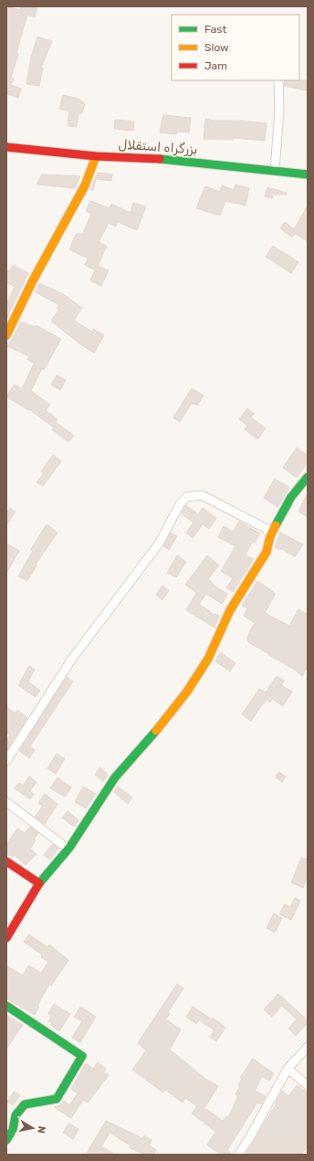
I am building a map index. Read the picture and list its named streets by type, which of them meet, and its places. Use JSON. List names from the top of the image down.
{
  "streets": {
    "main road": ["بزرگراه استقلال"]
  },
  "legend": ["Fast", "Slow", "Jam"],
  "north": "right"
}
